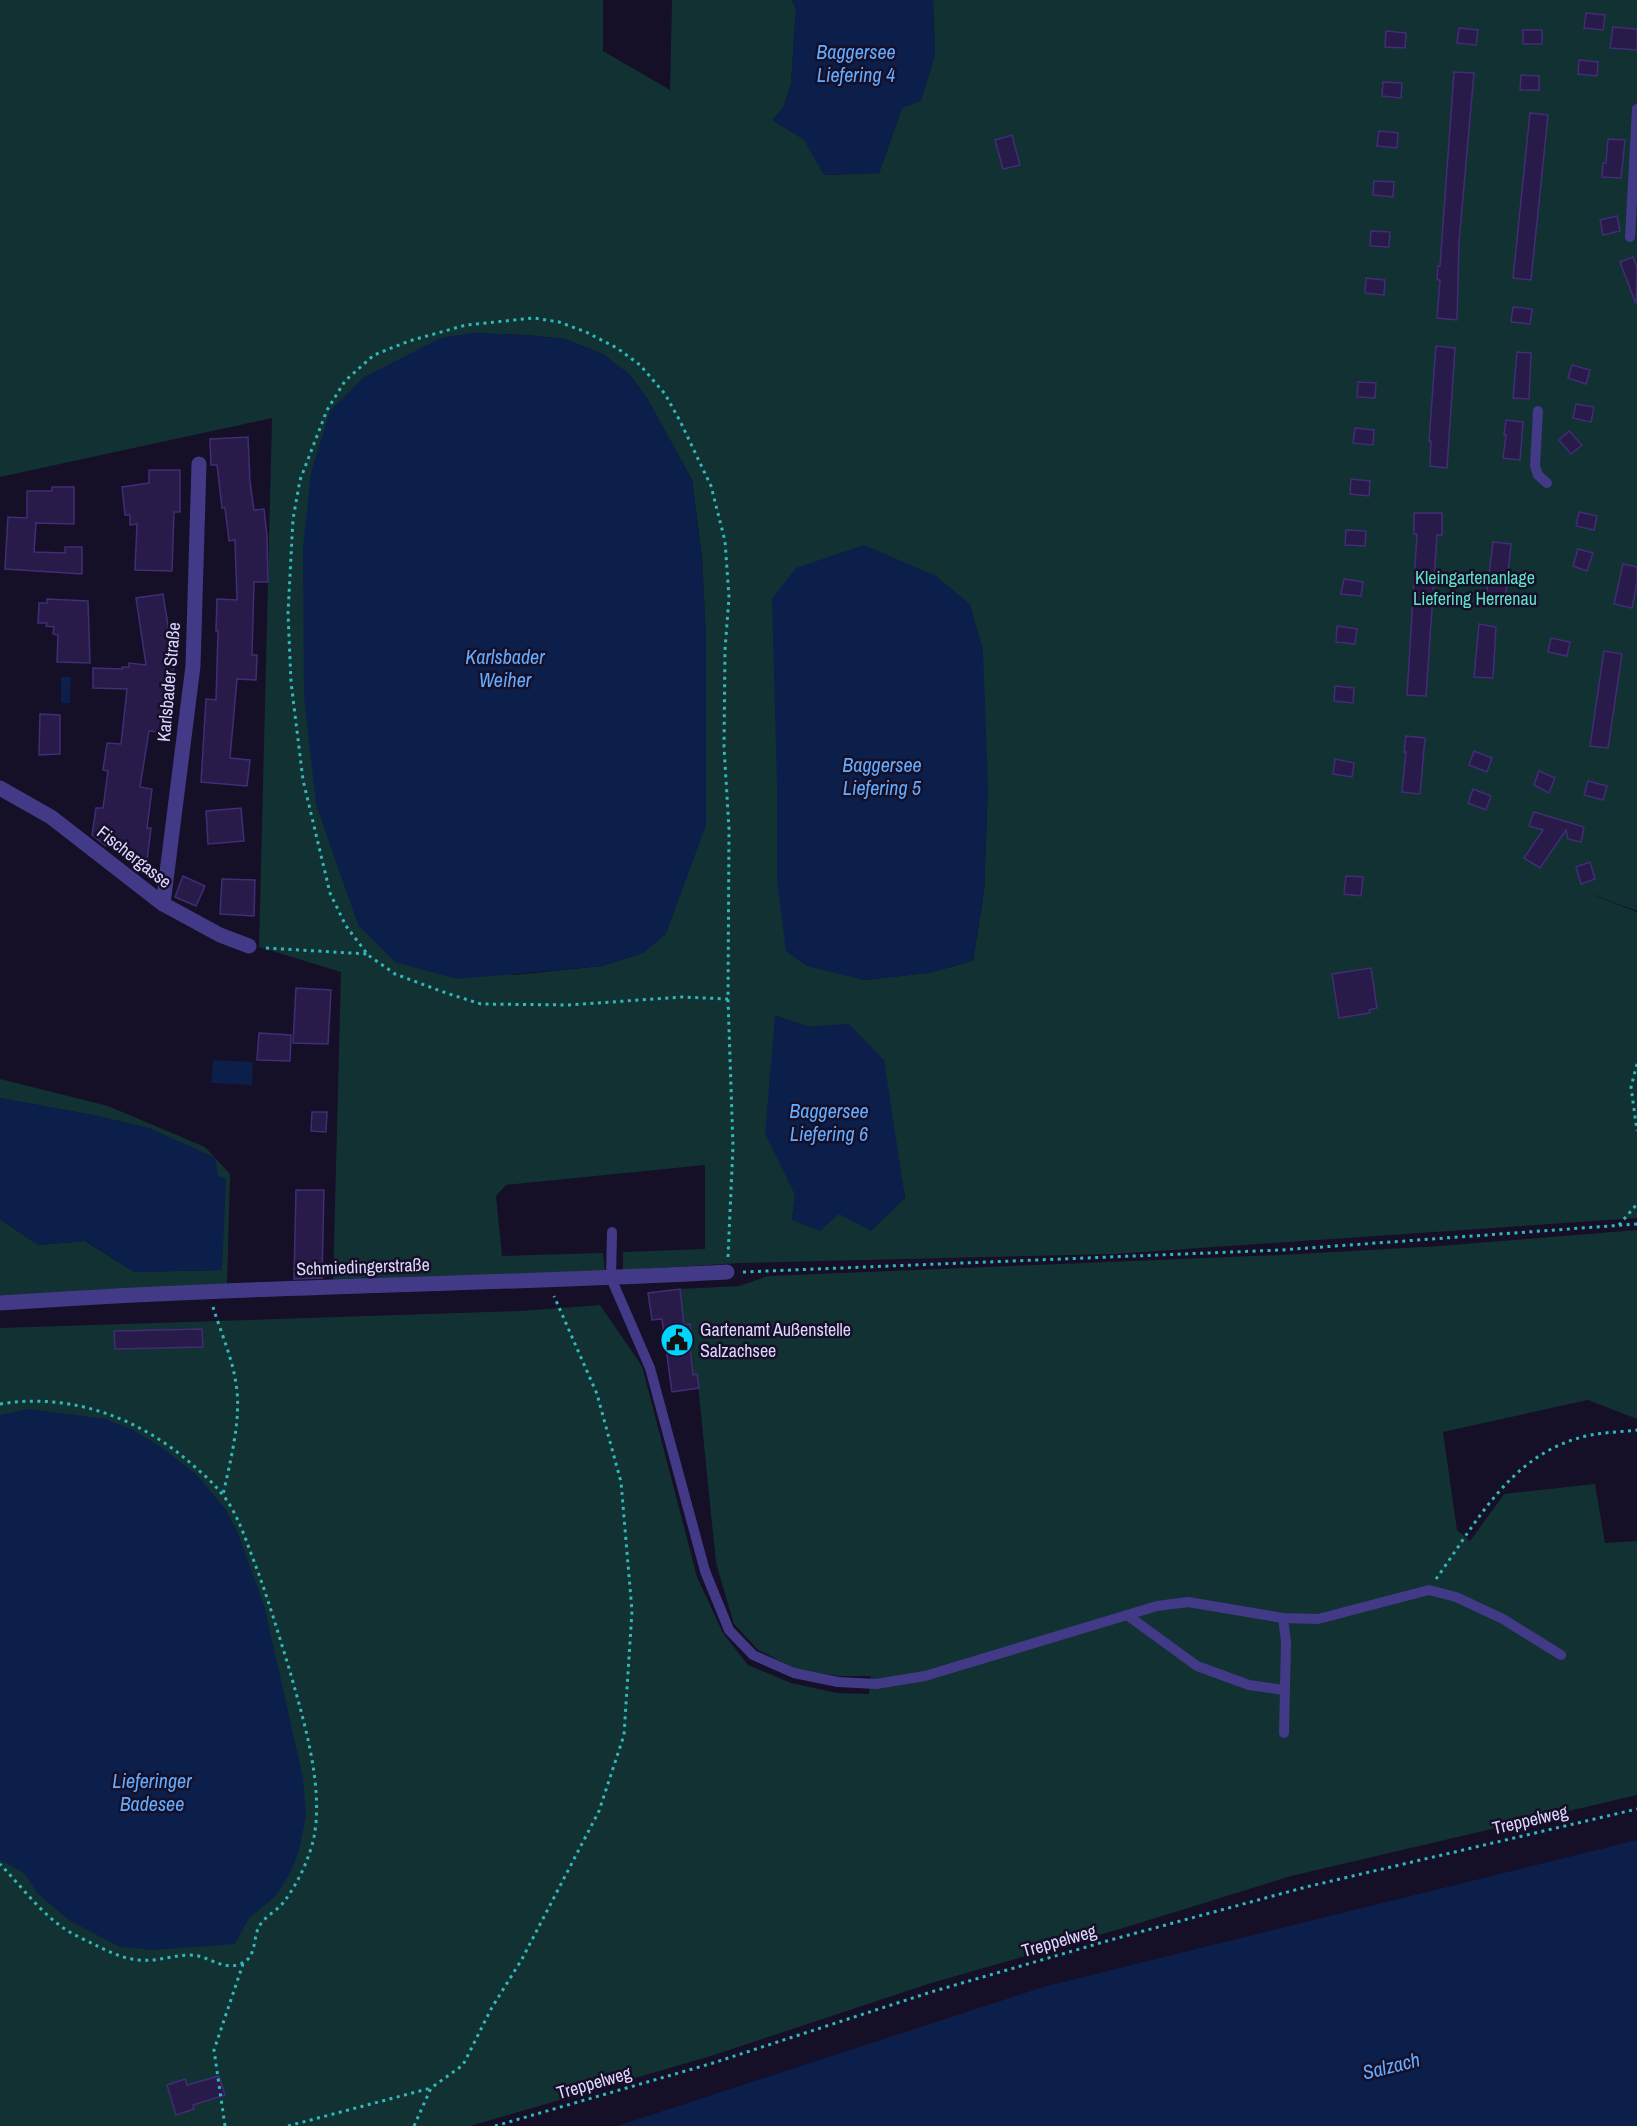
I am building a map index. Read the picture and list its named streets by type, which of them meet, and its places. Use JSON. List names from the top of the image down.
{
  "streets": {
    "street": ["Karlsbader Straße", "Fischergasse", "Schmiedingerstraße"],
    "path": ["Treppelweg"]
  },
  "crossings": [
    ["Karlsbader Straße", "Fischergasse"]
  ],
  "water": [
    "Baggersee Liefering 4",
    "Karlsbader Weiher",
    "Baggersee Liefering 5",
    "Baggersee Liefering 6",
    "Lieferinger Badesee",
    "Salzach"
  ],
  "parks": ["Kleingartenanlage Liefering Herrenau"],
  "places": {
    "public building": ["Gartenamt Außenstelle Salzachsee"]
  }
}
